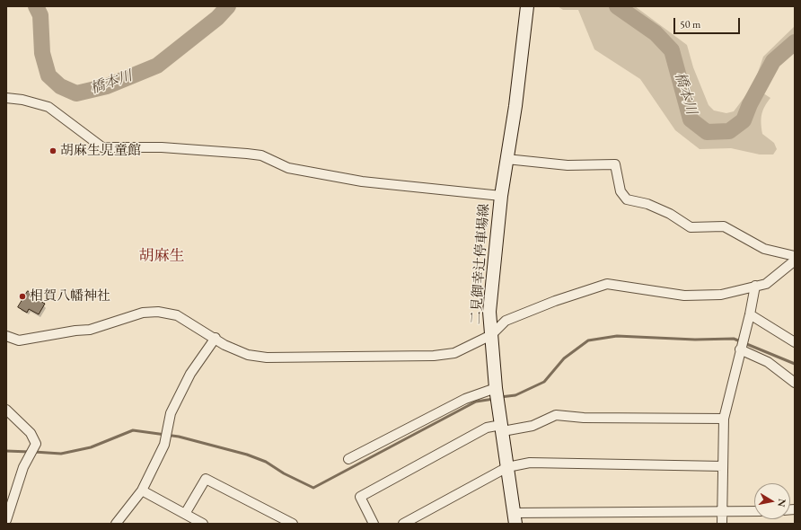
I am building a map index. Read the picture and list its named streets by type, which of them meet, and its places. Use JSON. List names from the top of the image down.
{
  "streets": {
    "main road": ["二見御幸辻停車場線"]
  },
  "districts": ["胡麻生"],
  "water": ["橋本川"],
  "places": ["胡麻生児童館", "相賀八幡神社"],
  "scale_bar": "50 m",
  "north": "right"
}
